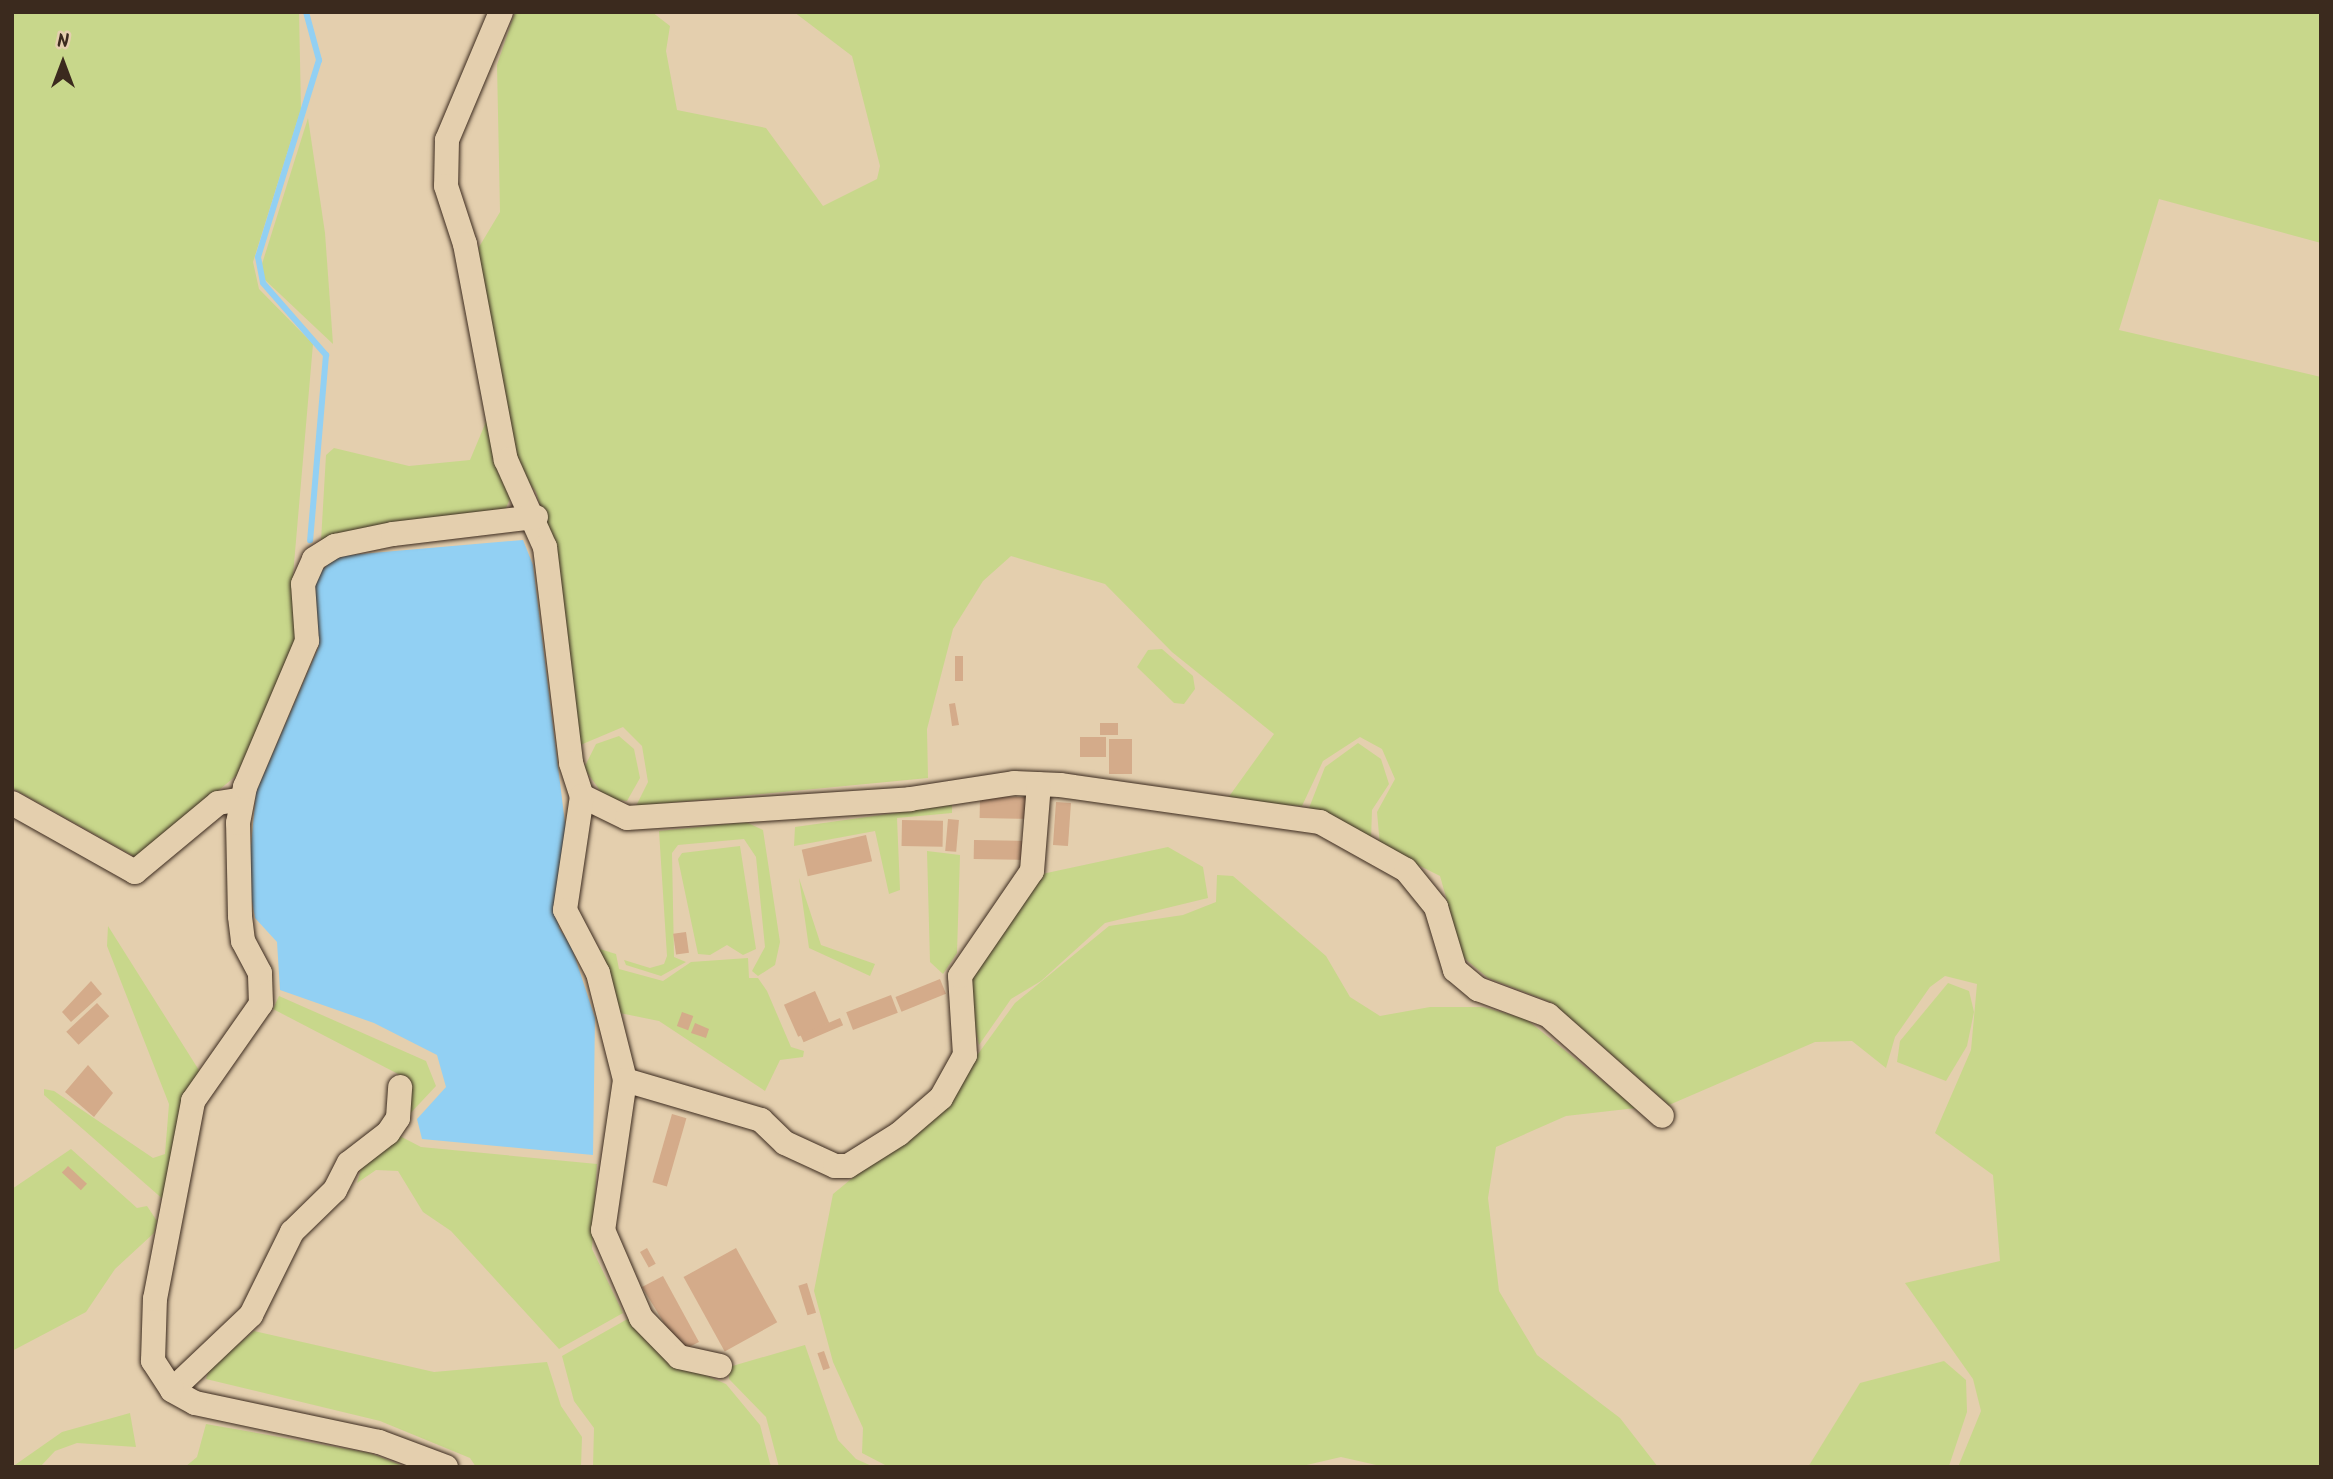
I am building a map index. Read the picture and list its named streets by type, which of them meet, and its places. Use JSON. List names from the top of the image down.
{
  "north": "top"
}
